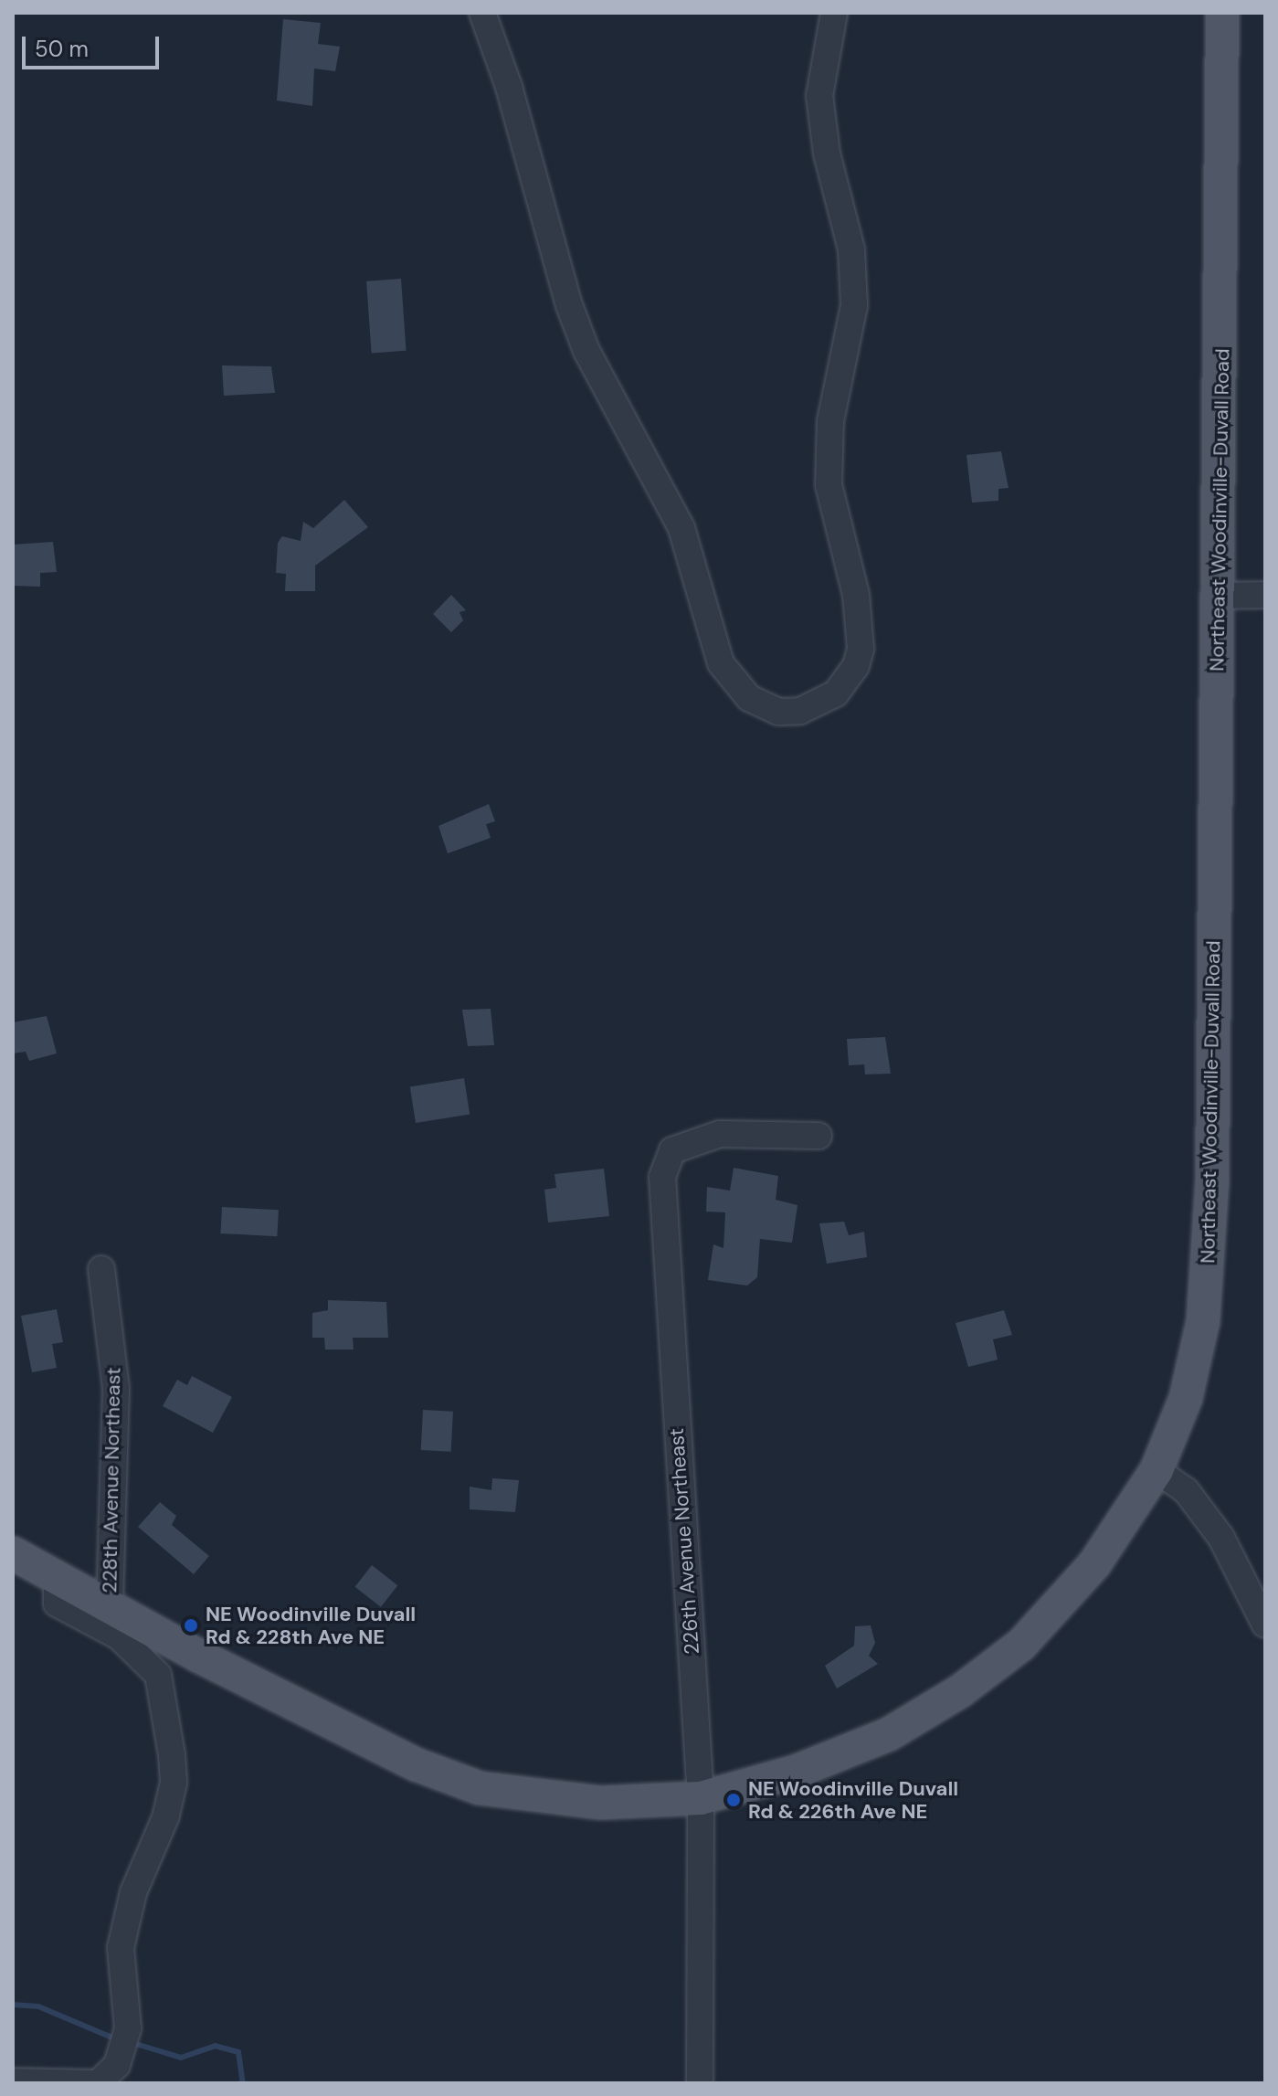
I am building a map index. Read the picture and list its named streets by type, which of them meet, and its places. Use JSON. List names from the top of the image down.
{
  "streets": {
    "main road": ["Northeast Woodinville-Duvall Road"],
    "street": ["228th Avenue Northeast", "226th Avenue Northeast"]
  },
  "crossings": [
    ["Northeast Woodinville-Duvall Road", "228th Avenue Northeast"],
    ["Northeast Woodinville-Duvall Road", "226th Avenue Northeast"]
  ],
  "places": ["NE Woodinville Duvall Rd & 228th Ave NE", "NE Woodinville Duvall Rd & 226th Ave NE"],
  "scale_bar": "50 m"
}
